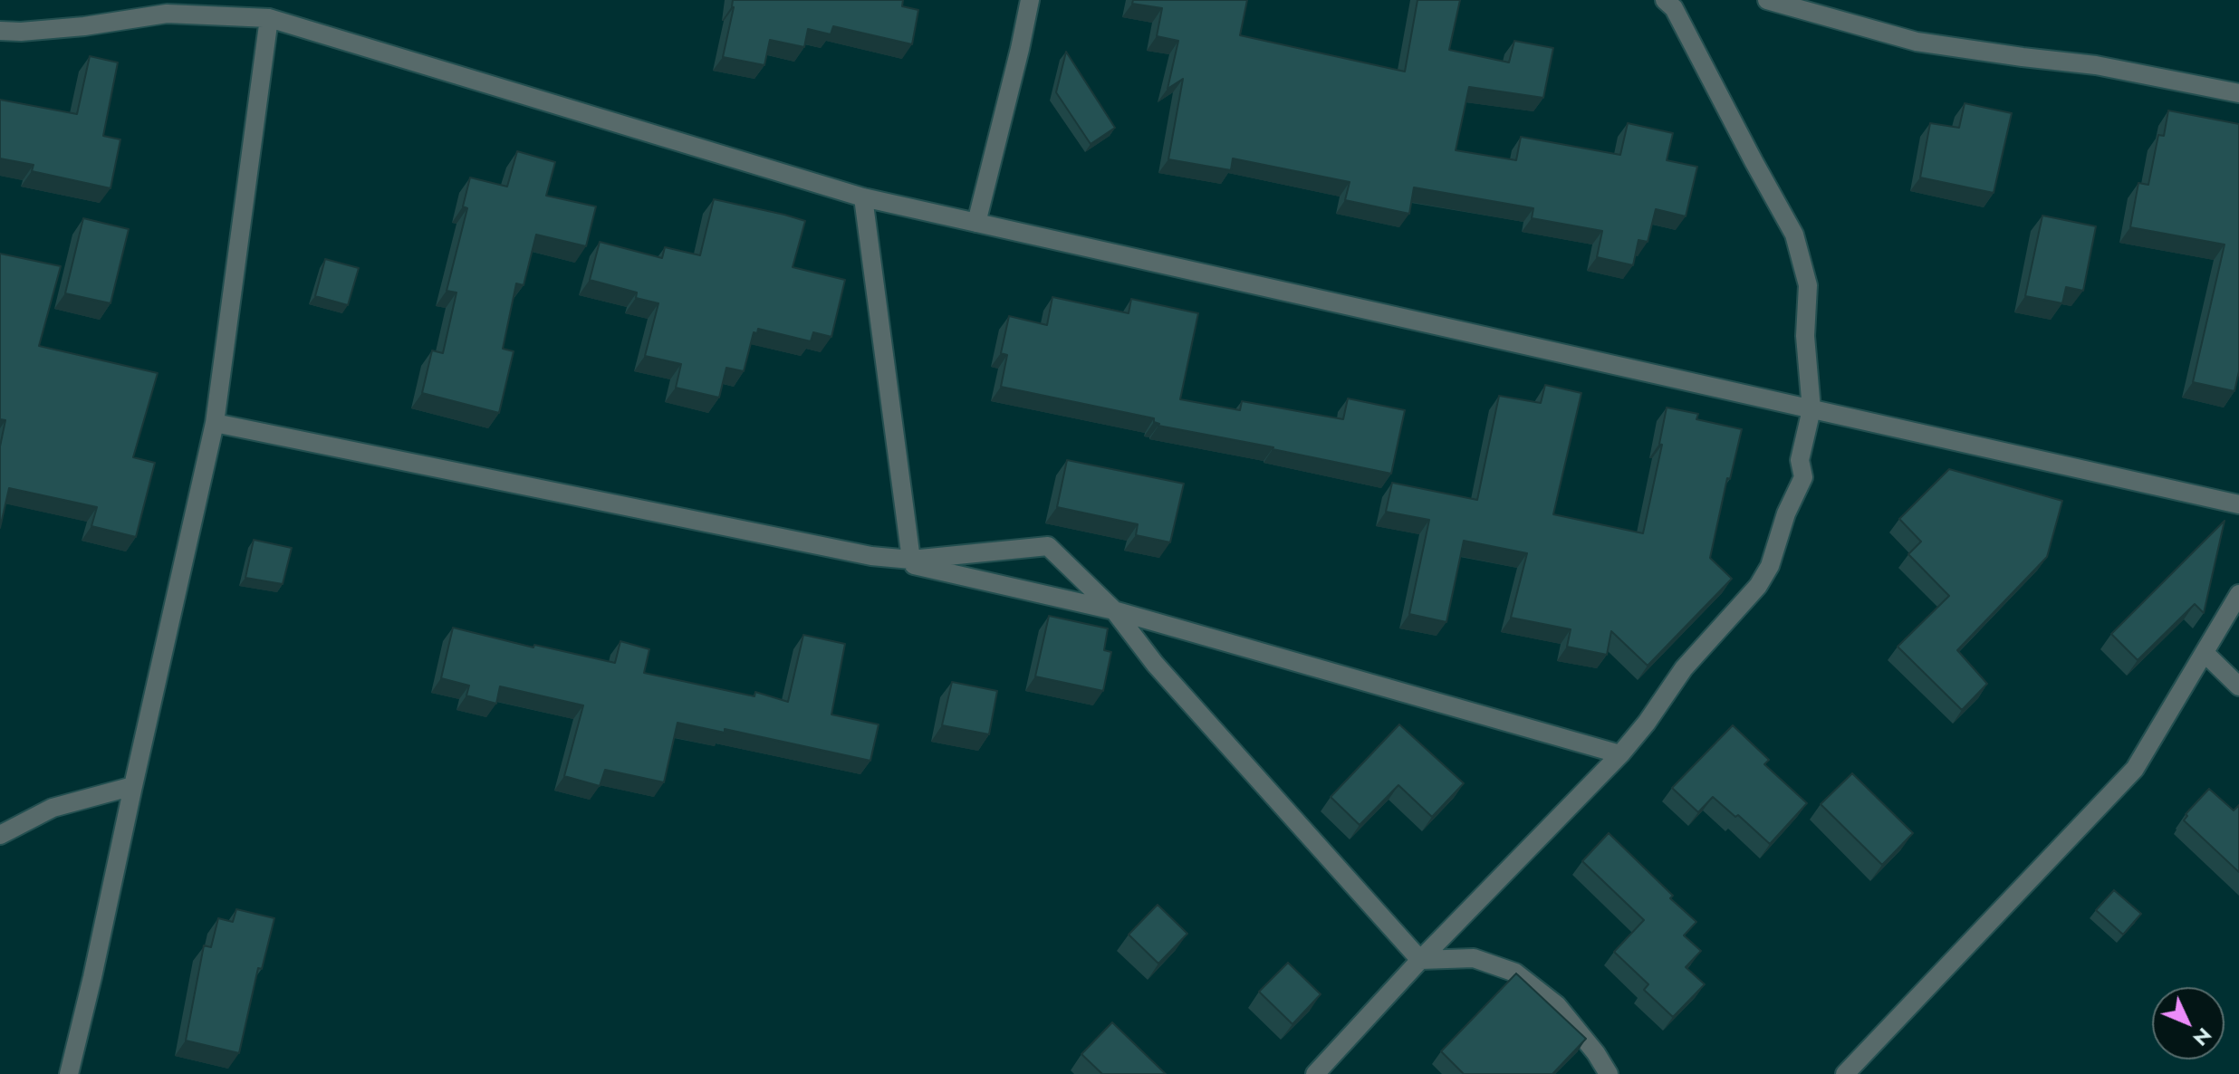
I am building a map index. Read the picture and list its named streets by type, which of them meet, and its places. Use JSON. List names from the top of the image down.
{
  "north": "bottom right"
}
